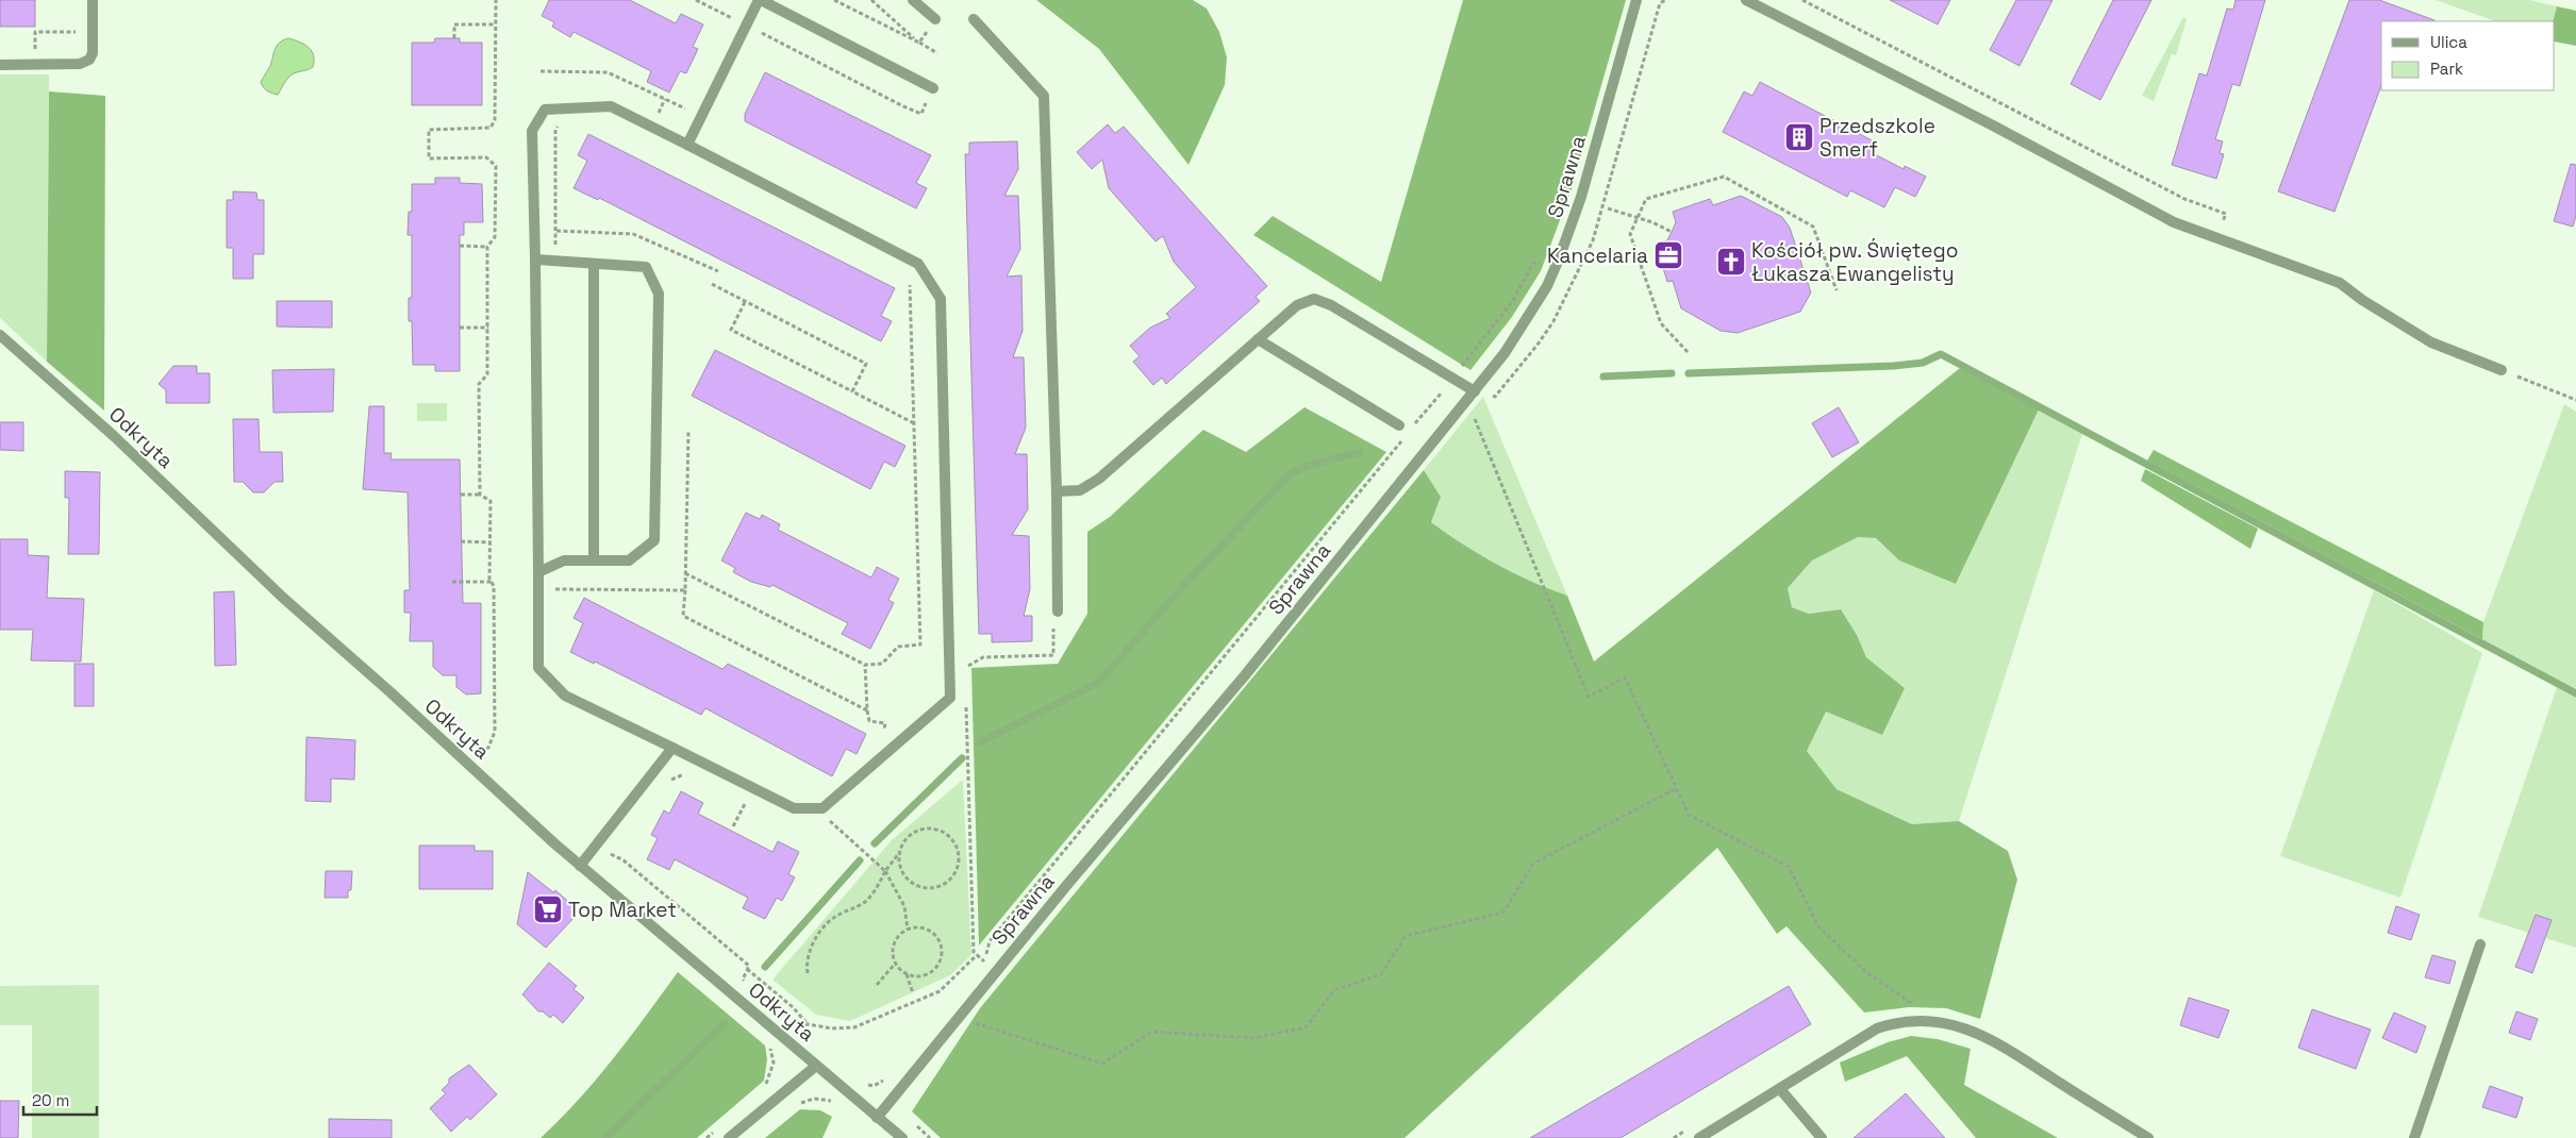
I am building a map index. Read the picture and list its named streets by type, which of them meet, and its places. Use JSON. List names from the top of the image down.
{
  "streets": {
    "street": ["Sprawna", "Odkryta"]
  },
  "crossings": [
    ["Sprawna", "Odkryta"]
  ],
  "places": {
    "building": ["Przedszkole Smerf"],
    "office": ["Kancelaria"],
    "church": ["Kościół pw. Świętego Łukasza Ewangelisty"],
    "supermarket": ["Top Market"]
  },
  "legend": ["Ulica", "Park"],
  "scale_bar": "20 m"
}
